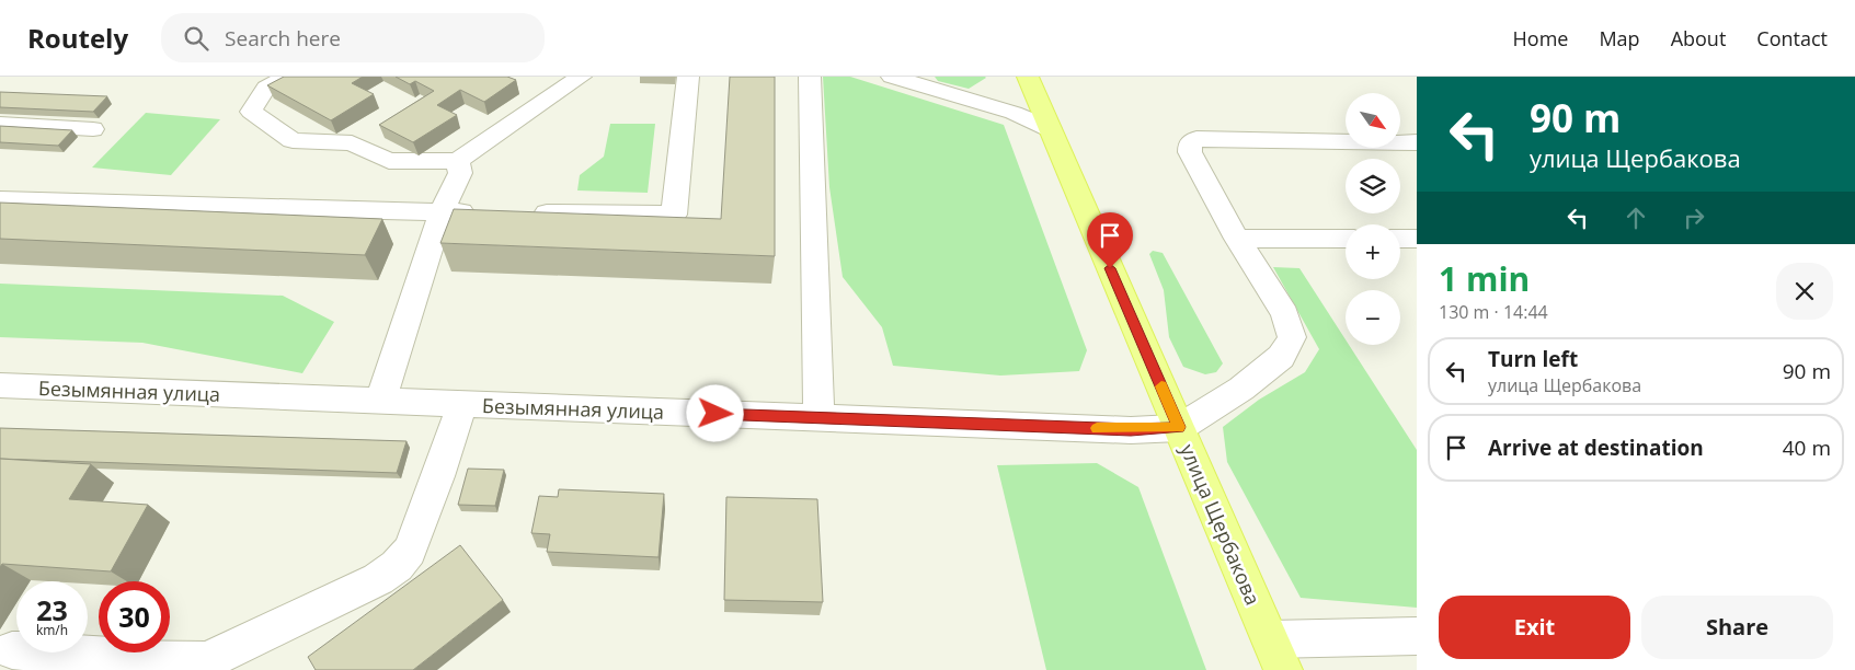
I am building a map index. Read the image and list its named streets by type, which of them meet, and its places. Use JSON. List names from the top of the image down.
{
  "streets": {
    "main road": ["улица Щербакова"],
    "street": ["Безымянная улица"]
  },
  "crossings": [
    ["Безымянная улица", "улица Щербакова"]
  ],
  "north": "bottom right",
  "page": {
    "header": "Routely",
    "search": "Search here",
    "nav": [
      "Home",
      "Map",
      "About",
      "Contact"
    ],
    "turn": ["90 m", "улица Щербакова"],
    "map_buttons": ["+", "−"],
    "heading": ["1 min", "130 m · 14:44"],
    "list": [
      {
        "name": "Turn left",
        "note": "улица Щербакова",
        "value": "90 m"
      },
      {
        "name": "Arrive at destination",
        "value": "40 m"
      }
    ],
    "speed": "23 km/h",
    "limit": "30",
    "buttons": ["Exit", "Share"]
  }
}
